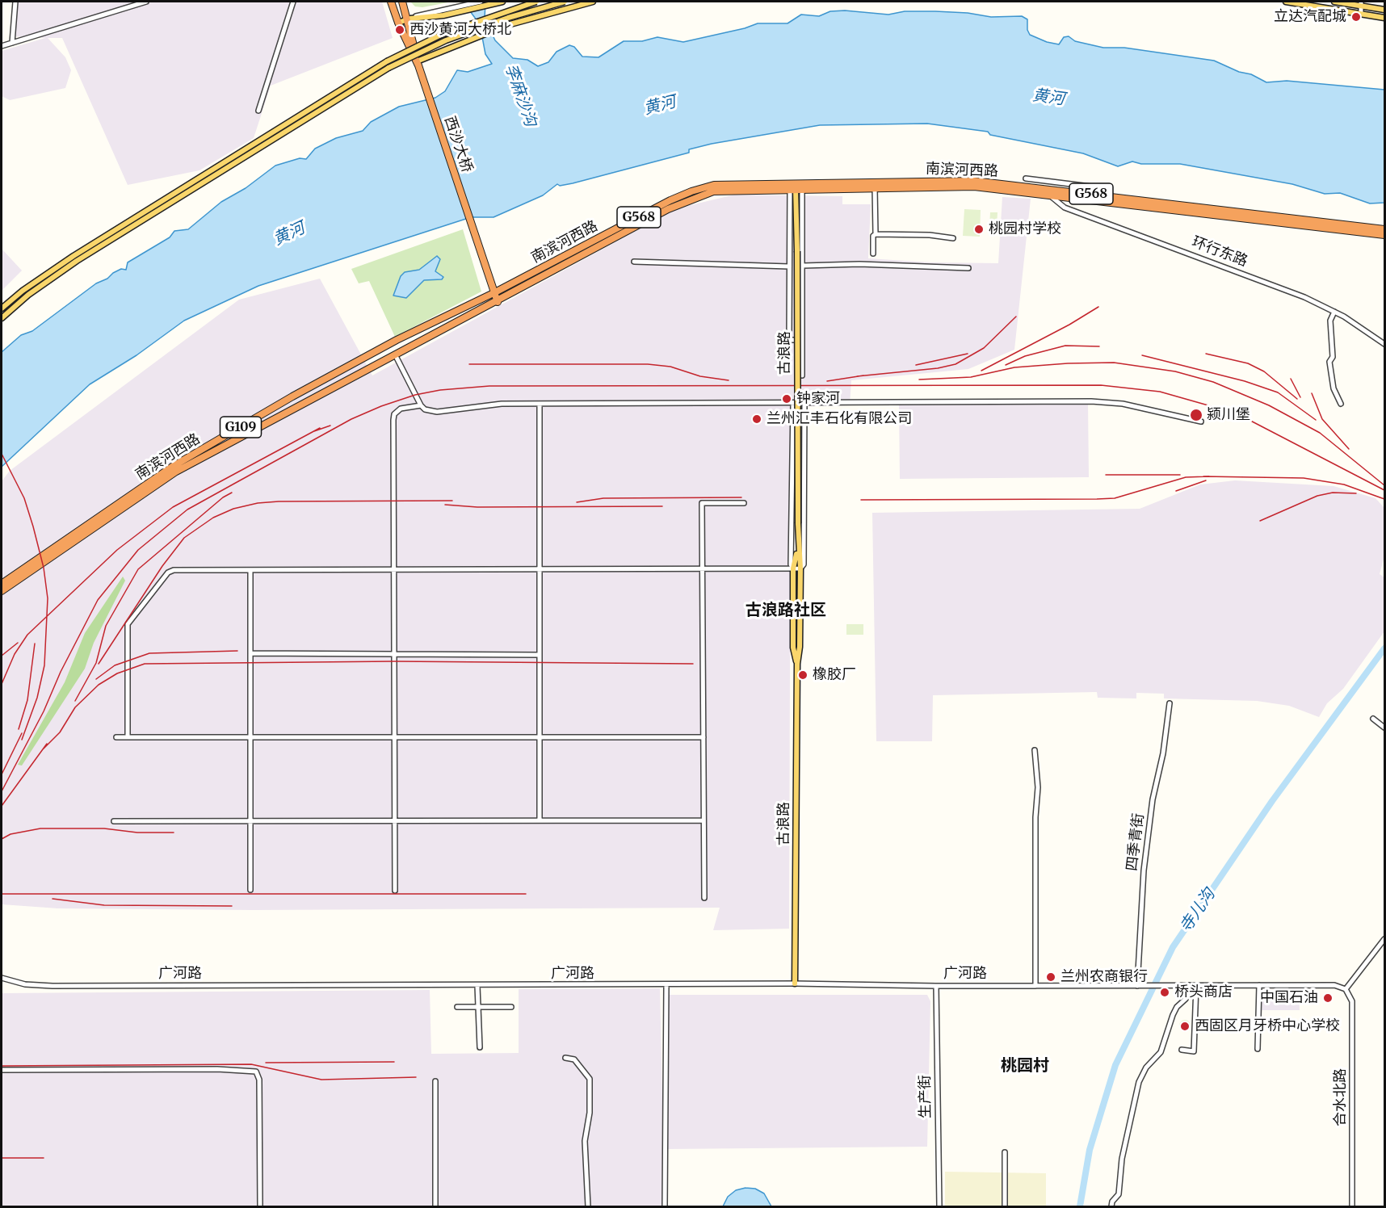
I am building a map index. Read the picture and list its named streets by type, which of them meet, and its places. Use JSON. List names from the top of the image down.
{
  "streets": {
    "highway": [
      "西沙大桥",
      "南滨河西路",
      "G568",
      "G109"
    ],
    "main road": ["古浪路"],
    "street": [
      "环行东路",
      "四季青街",
      "广河路",
      "生产街",
      "合水北路"
    ]
  },
  "crossings": [
    ["西沙大桥", "南滨河西路"],
    ["西沙大桥", "G109"],
    ["南滨河西路", "环行东路"],
    ["南滨河西路", "古浪路"],
    ["南滨河西路", "G109"],
    ["古浪路", "广河路"],
    ["四季青街", "广河路"],
    ["广河路", "生产街"]
  ],
  "districts": ["古浪路社区", "桃园村"],
  "water": ["李麻沙沟", "黄河", "寺儿沟"],
  "places": [
    "立达汽配城",
    "西沙黄河大桥北",
    "桃园村学校",
    "钟家河",
    "颍川堡",
    "兰州汇丰石化有限公司",
    "橡胶厂",
    "兰州农商银行",
    "桥头商店",
    "中国石油",
    "西固区月牙桥中心学校"
  ]
}
